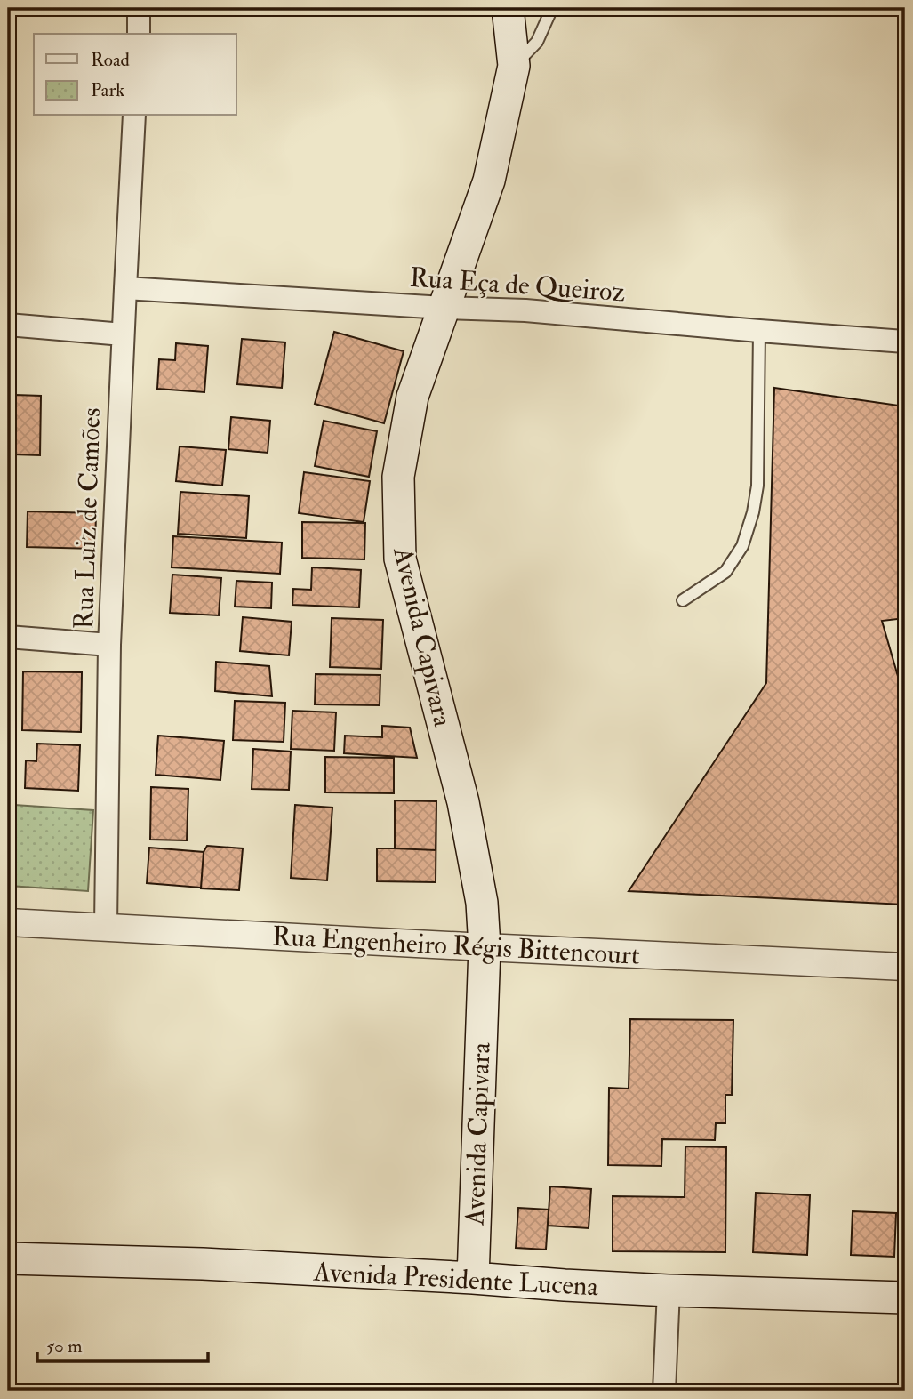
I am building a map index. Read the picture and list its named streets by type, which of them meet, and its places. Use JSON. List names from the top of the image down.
{
  "streets": {
    "main road": ["Avenida Capivara", "Avenida Presidente Lucena"],
    "street": ["Rua Eça de Queiroz", "Rua Luiz de Camões", "Rua Engenheiro Régis Bittencourt"]
  },
  "crossings": [
    ["Rua Eça de Queiroz", "Rua Luiz de Camões"],
    ["Rua Eça de Queiroz", "Avenida Capivara"],
    ["Rua Luiz de Camões", "Rua Engenheiro Régis Bittencourt"],
    ["Avenida Capivara", "Rua Engenheiro Régis Bittencourt"],
    ["Avenida Capivara", "Avenida Presidente Lucena"]
  ],
  "legend": ["Road", "Park"],
  "scale_bar": "50 m"
}
